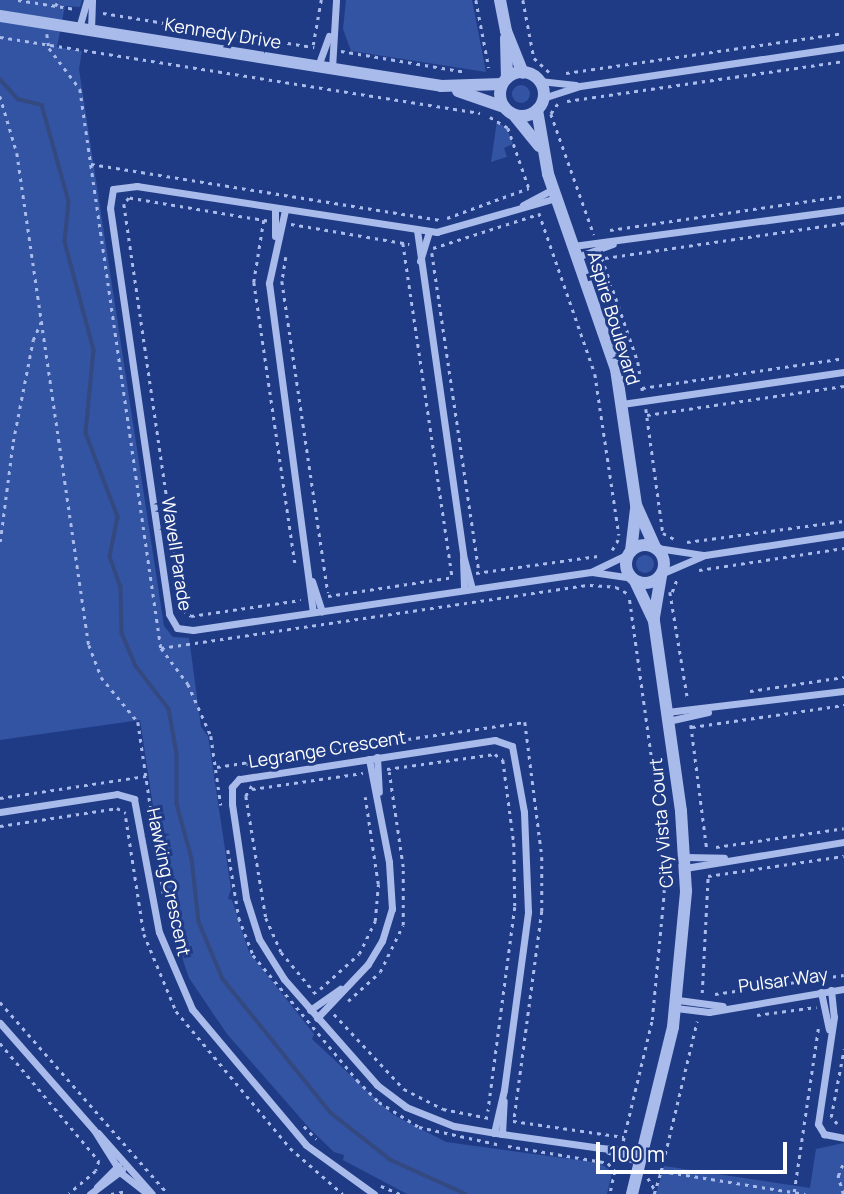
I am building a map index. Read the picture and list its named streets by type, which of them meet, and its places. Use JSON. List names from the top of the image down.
{
  "streets": {
    "street": [
      "Kennedy Drive",
      "Aspire Boulevard",
      "Wavell Parade",
      "Legrange Crescent",
      "City Vista Court",
      "Hawking Crescent",
      "Pulsar Way"
    ]
  },
  "crossings": [
    ["Kennedy Drive", "Aspire Boulevard"],
    ["Aspire Boulevard", "Wavell Parade"],
    ["City Vista Court", "Pulsar Way"]
  ],
  "scale_bar": "100 m"
}
